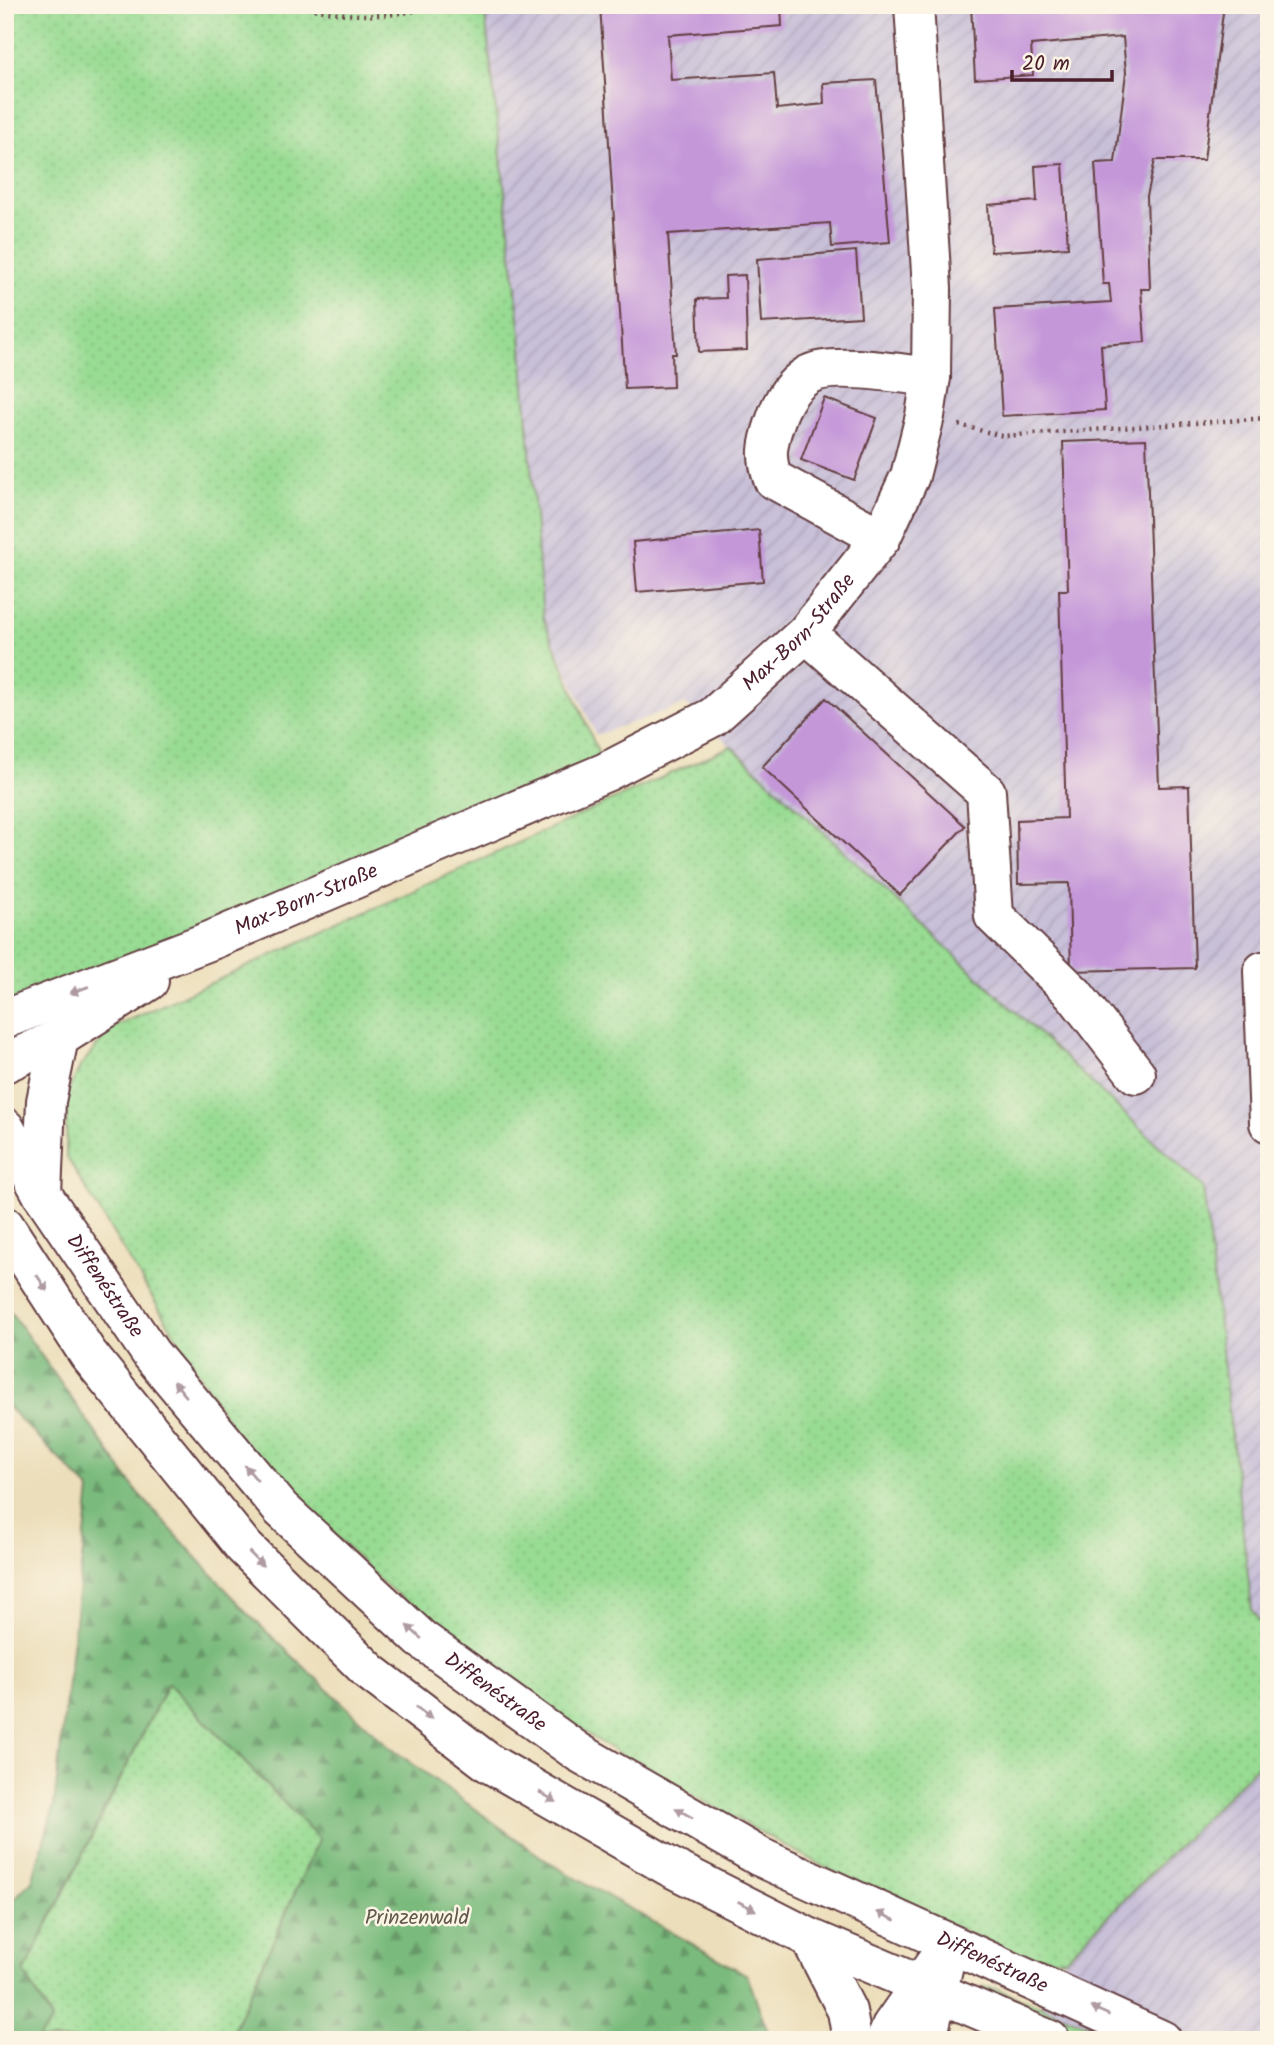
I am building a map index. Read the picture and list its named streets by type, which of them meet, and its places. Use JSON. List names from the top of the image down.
{
  "streets": {
    "main road": ["Max-Born-Straße", "Diffenéstraße"]
  },
  "parks": ["Prinzenwald"],
  "scale_bar": "20 m"
}
